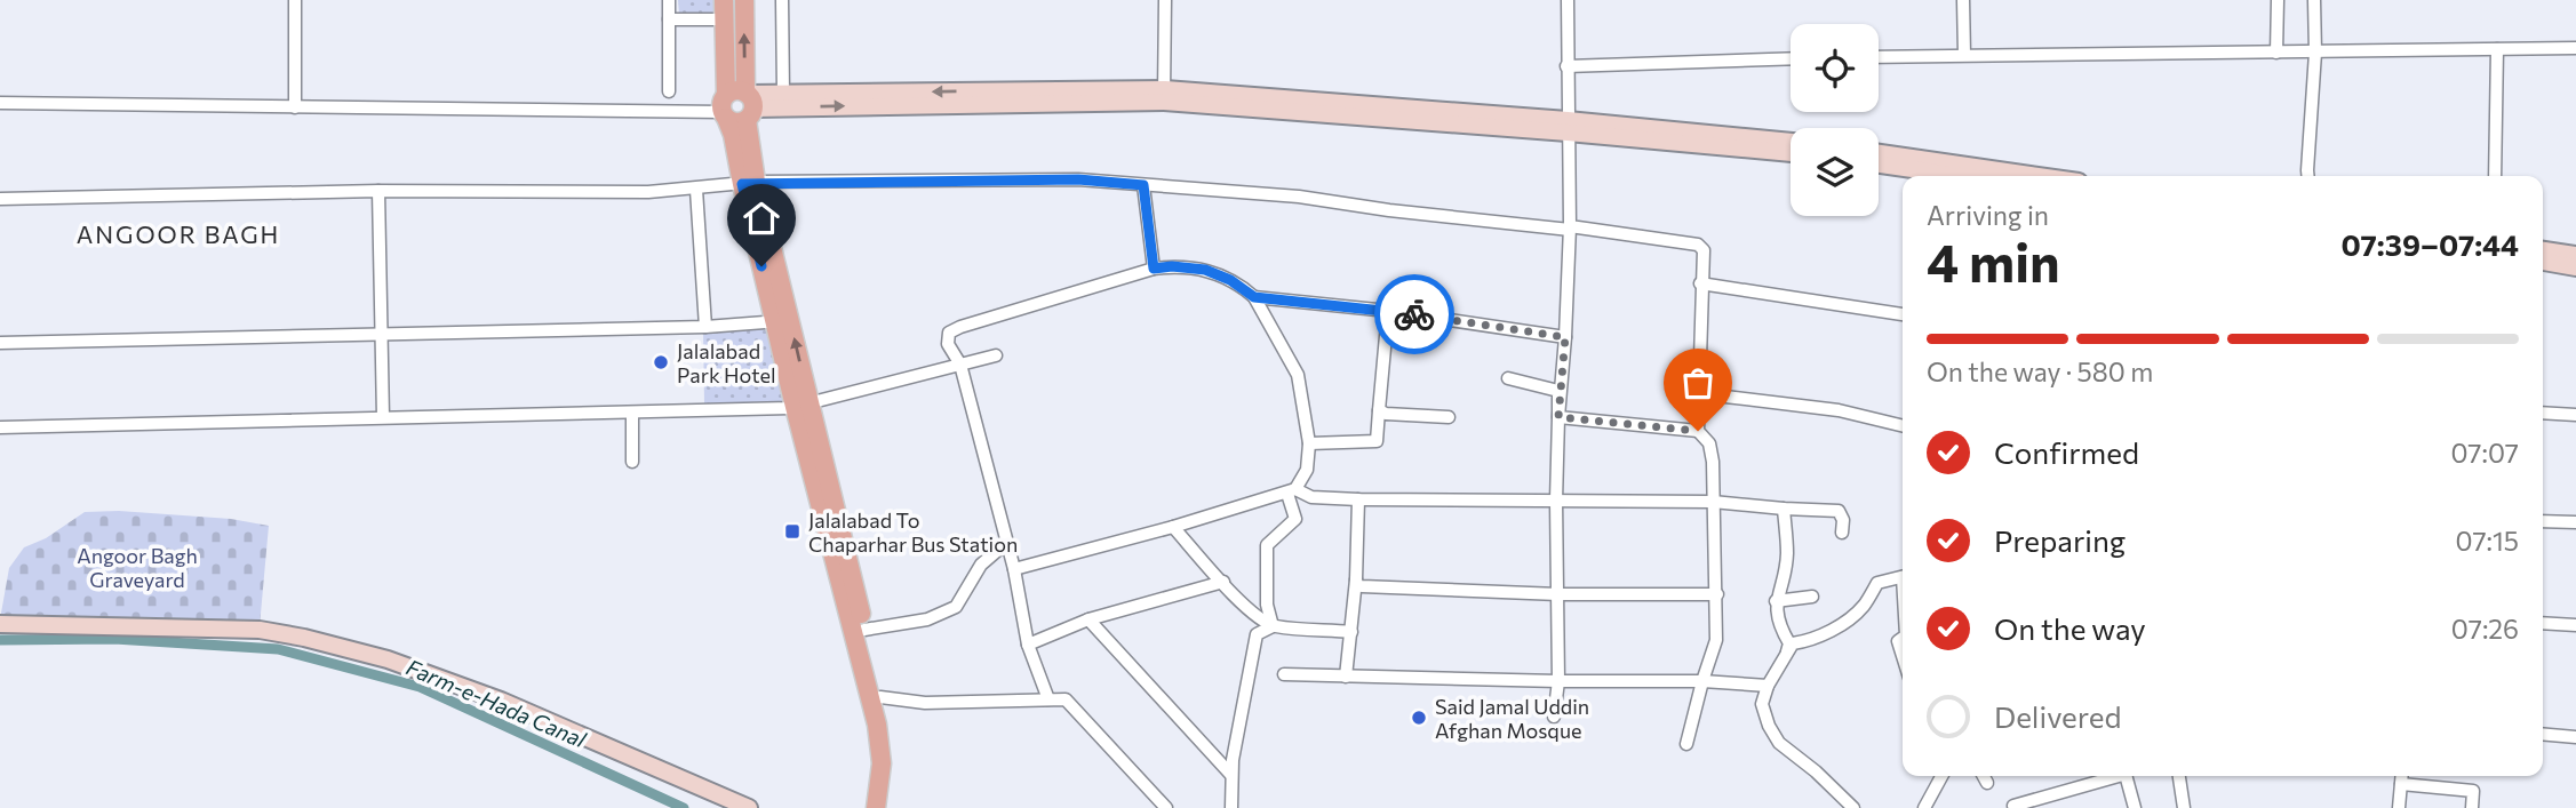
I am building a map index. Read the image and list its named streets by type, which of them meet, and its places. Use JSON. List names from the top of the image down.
{
  "districts": ["ANGOOR BAGH"],
  "water": ["Farm-e-Hada Canal"],
  "parks": ["Angoor Bagh Graveyard"],
  "places": {
    "other": ["Jalalabad Park Hotel", "Said Jamal Uddin Afghan Mosque"],
    "transit": ["Jalalabad To Chaparhar Bus Station"]
  },
  "page": {
    "heading": ["4 min", "Arriving in", "07:39–07:44"],
    "bar": "On the way · 580 m",
    "list": [
      ["Confirmed", "07:07"],
      ["Preparing", "07:15"],
      ["On the way", "07:26"],
      "Delivered"
    ]
  }
}
